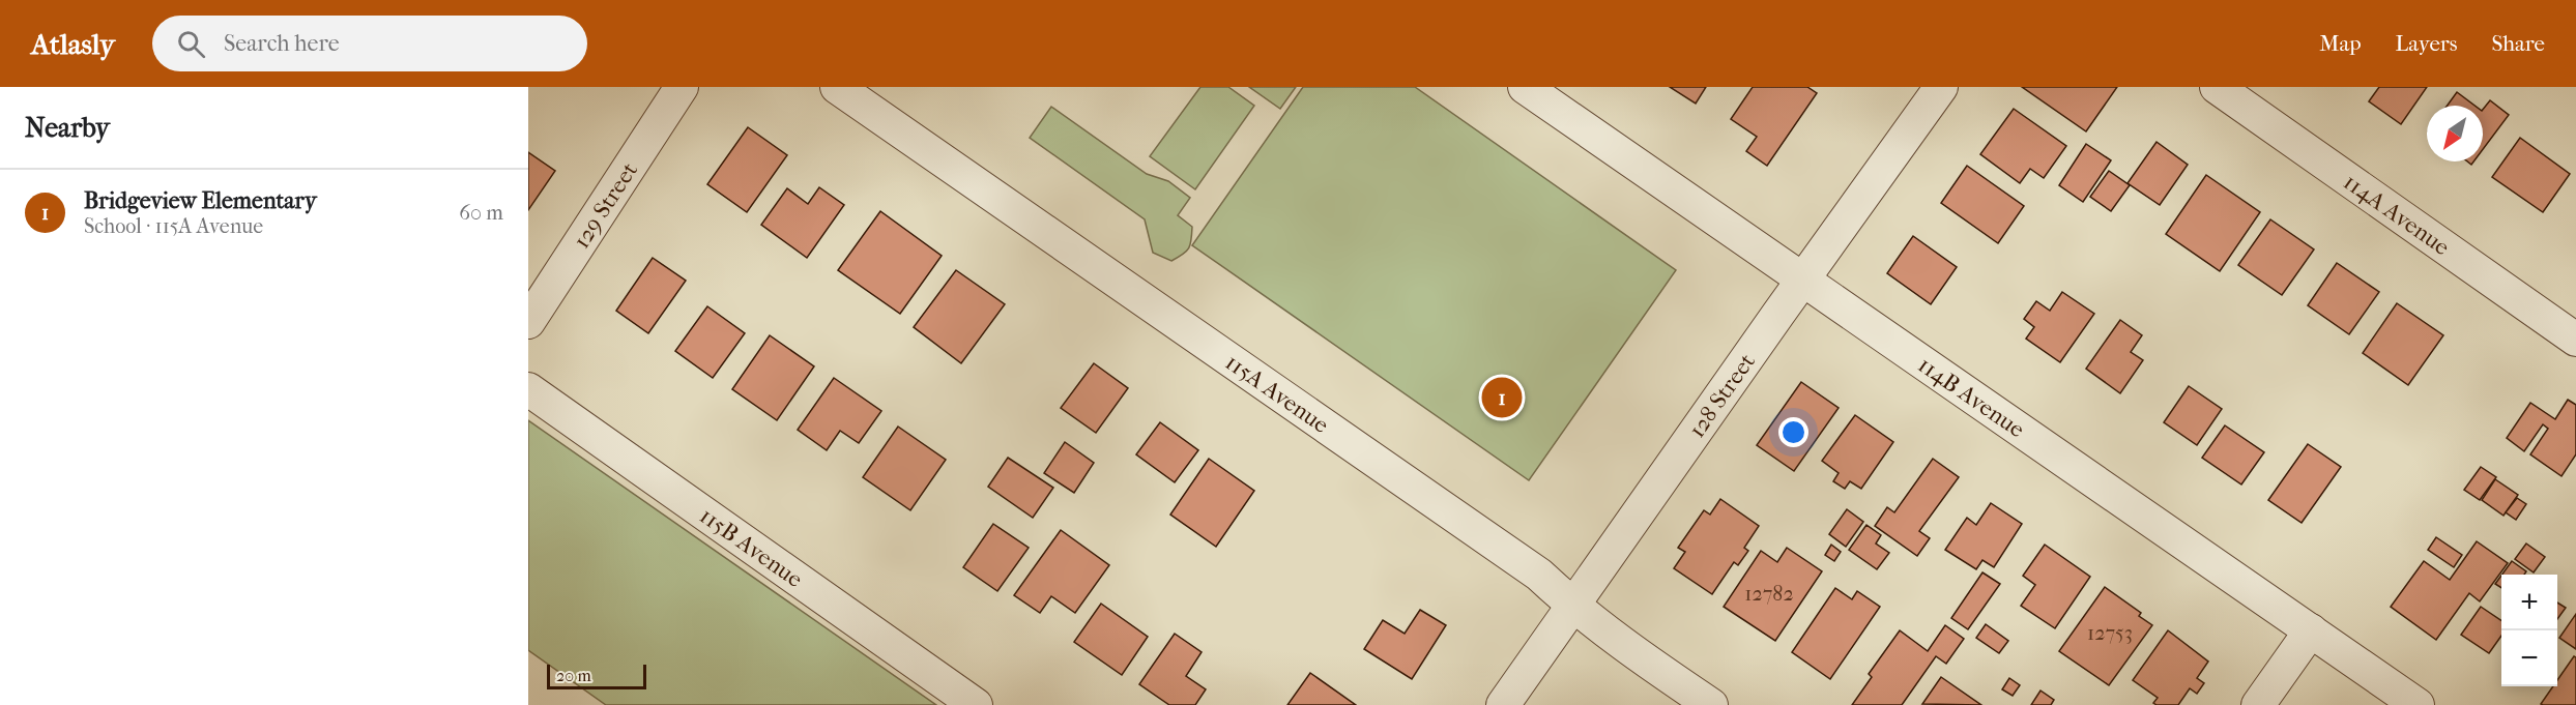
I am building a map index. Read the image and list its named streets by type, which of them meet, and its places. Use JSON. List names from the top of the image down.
{
  "streets": {
    "street": [
      "129 Street",
      "114A Avenue",
      "115A Avenue",
      "128 Street",
      "114B Avenue",
      "115B Avenue"
    ]
  },
  "crossings": [
    ["115A Avenue", "128 Street"],
    ["128 Street", "114B Avenue"]
  ],
  "house_numbers": ["12782", "12753"],
  "scale_bar": "20 m",
  "north": "bottom left",
  "page": {
    "header": "Atlasly",
    "search": "Search here",
    "nav": ["Map", "Layers", "Share"],
    "heading": "Nearby",
    "list": [
      {
        "mark": "1",
        "name": "Bridgeview Elementary",
        "note": "School · 115A Avenue",
        "value": "60 m"
      }
    ],
    "pins": "1",
    "map_buttons": ["+", "−"],
    "scale": "20 m"
  }
}
